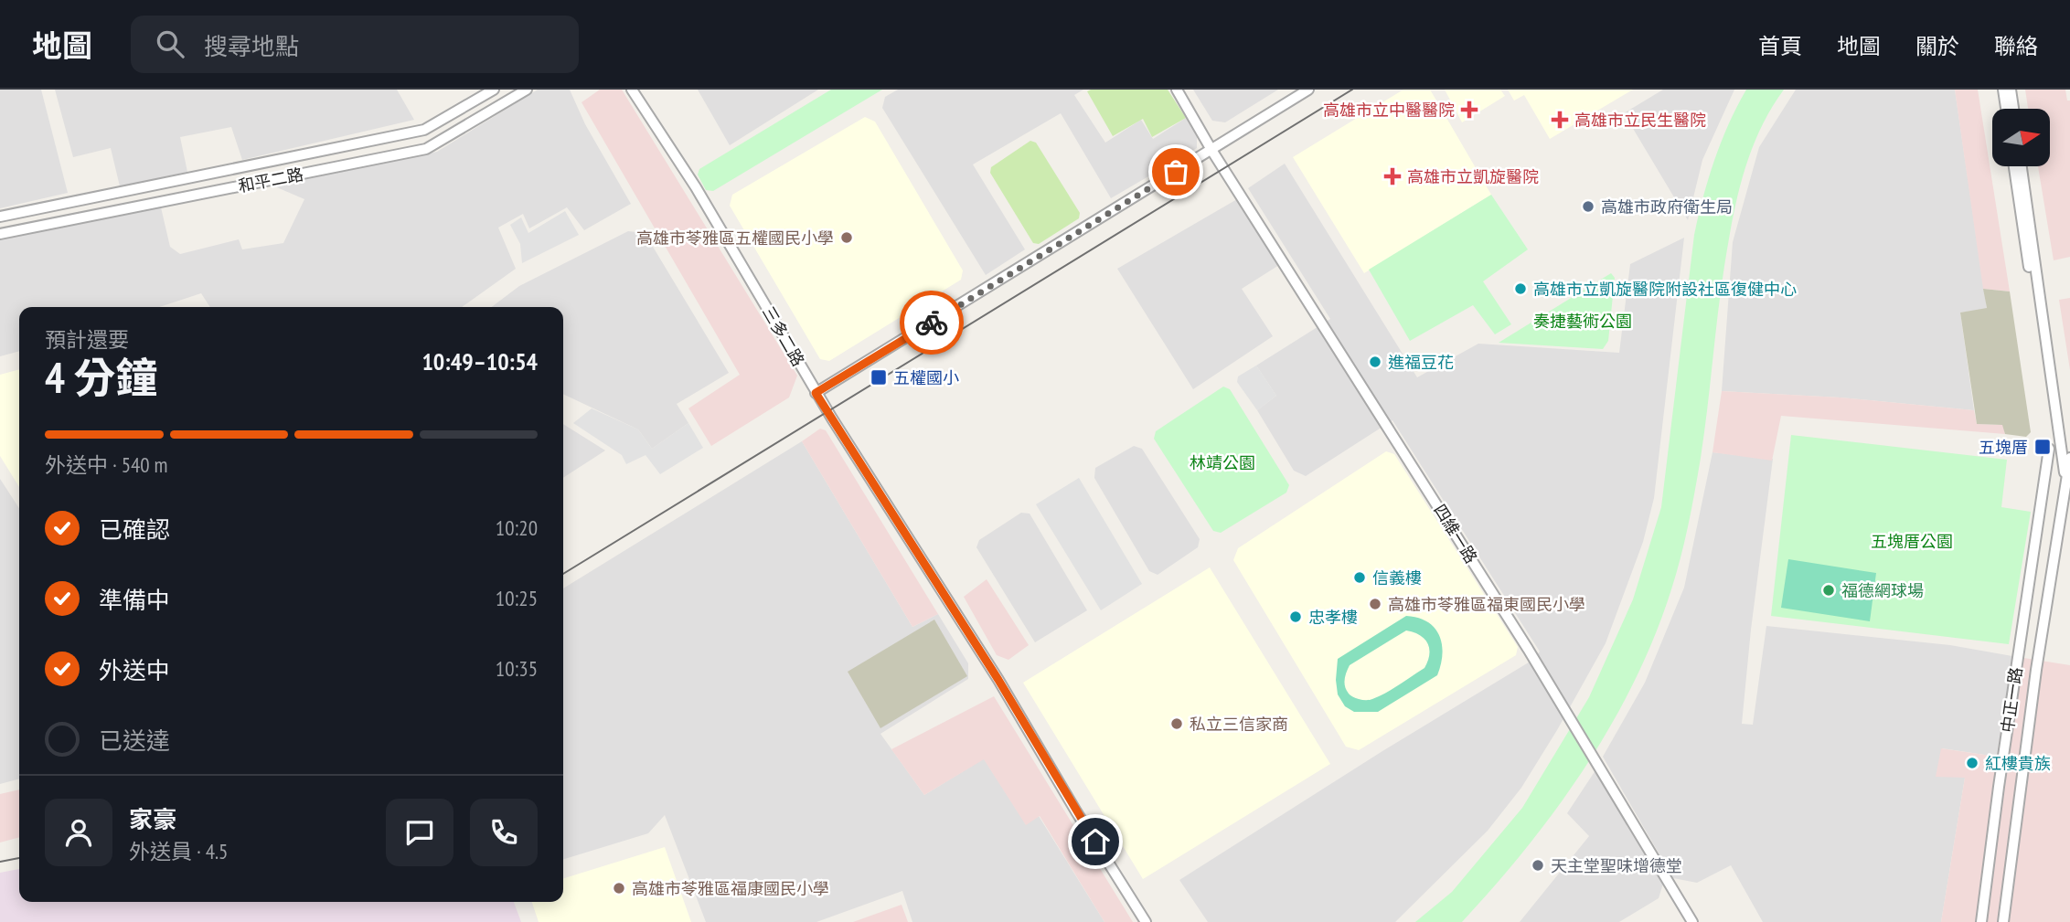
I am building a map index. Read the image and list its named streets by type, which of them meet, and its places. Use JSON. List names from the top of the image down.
{
  "streets": {
    "street": [
      "和平二路",
      "三多二路",
      "四維一路",
      "中正一路"
    ]
  },
  "parks": ["奏捷藝術公園", "林靖公園", "五塊厝公園"],
  "places": {
    "health": ["高雄市立中醫醫院", "高雄市立民生醫院", "高雄市立凱旋醫院"],
    "other": [
      "高雄市政府衛生局",
      "高雄市苓雅區五權國民小學",
      "高雄市立凱旋醫院附設社區復健中心",
      "進福豆花",
      "信義樓",
      "福德網球場",
      "高雄市苓雅區福東國民小學",
      "忠孝樓",
      "私立三信家商",
      "紅樓貴族",
      "天主堂聖味增德堂",
      "高雄市苓雅區福康國民小學"
    ],
    "transit": ["五權國小", "五塊厝"]
  },
  "north": "right",
  "page": {
    "header": "地圖",
    "search": "搜尋地點",
    "nav": [
      "首頁",
      "地圖",
      "關於",
      "聯絡"
    ],
    "heading": ["4 分鐘", "預計還要", "10:49–10:54"],
    "panel": ["家豪", "外送員 · 4.5"],
    "bar": "外送中 · 540 m",
    "list": [
      ["已確認", "10:20"],
      ["準備中", "10:25"],
      ["外送中", "10:35"],
      "已送達"
    ]
  }
}
